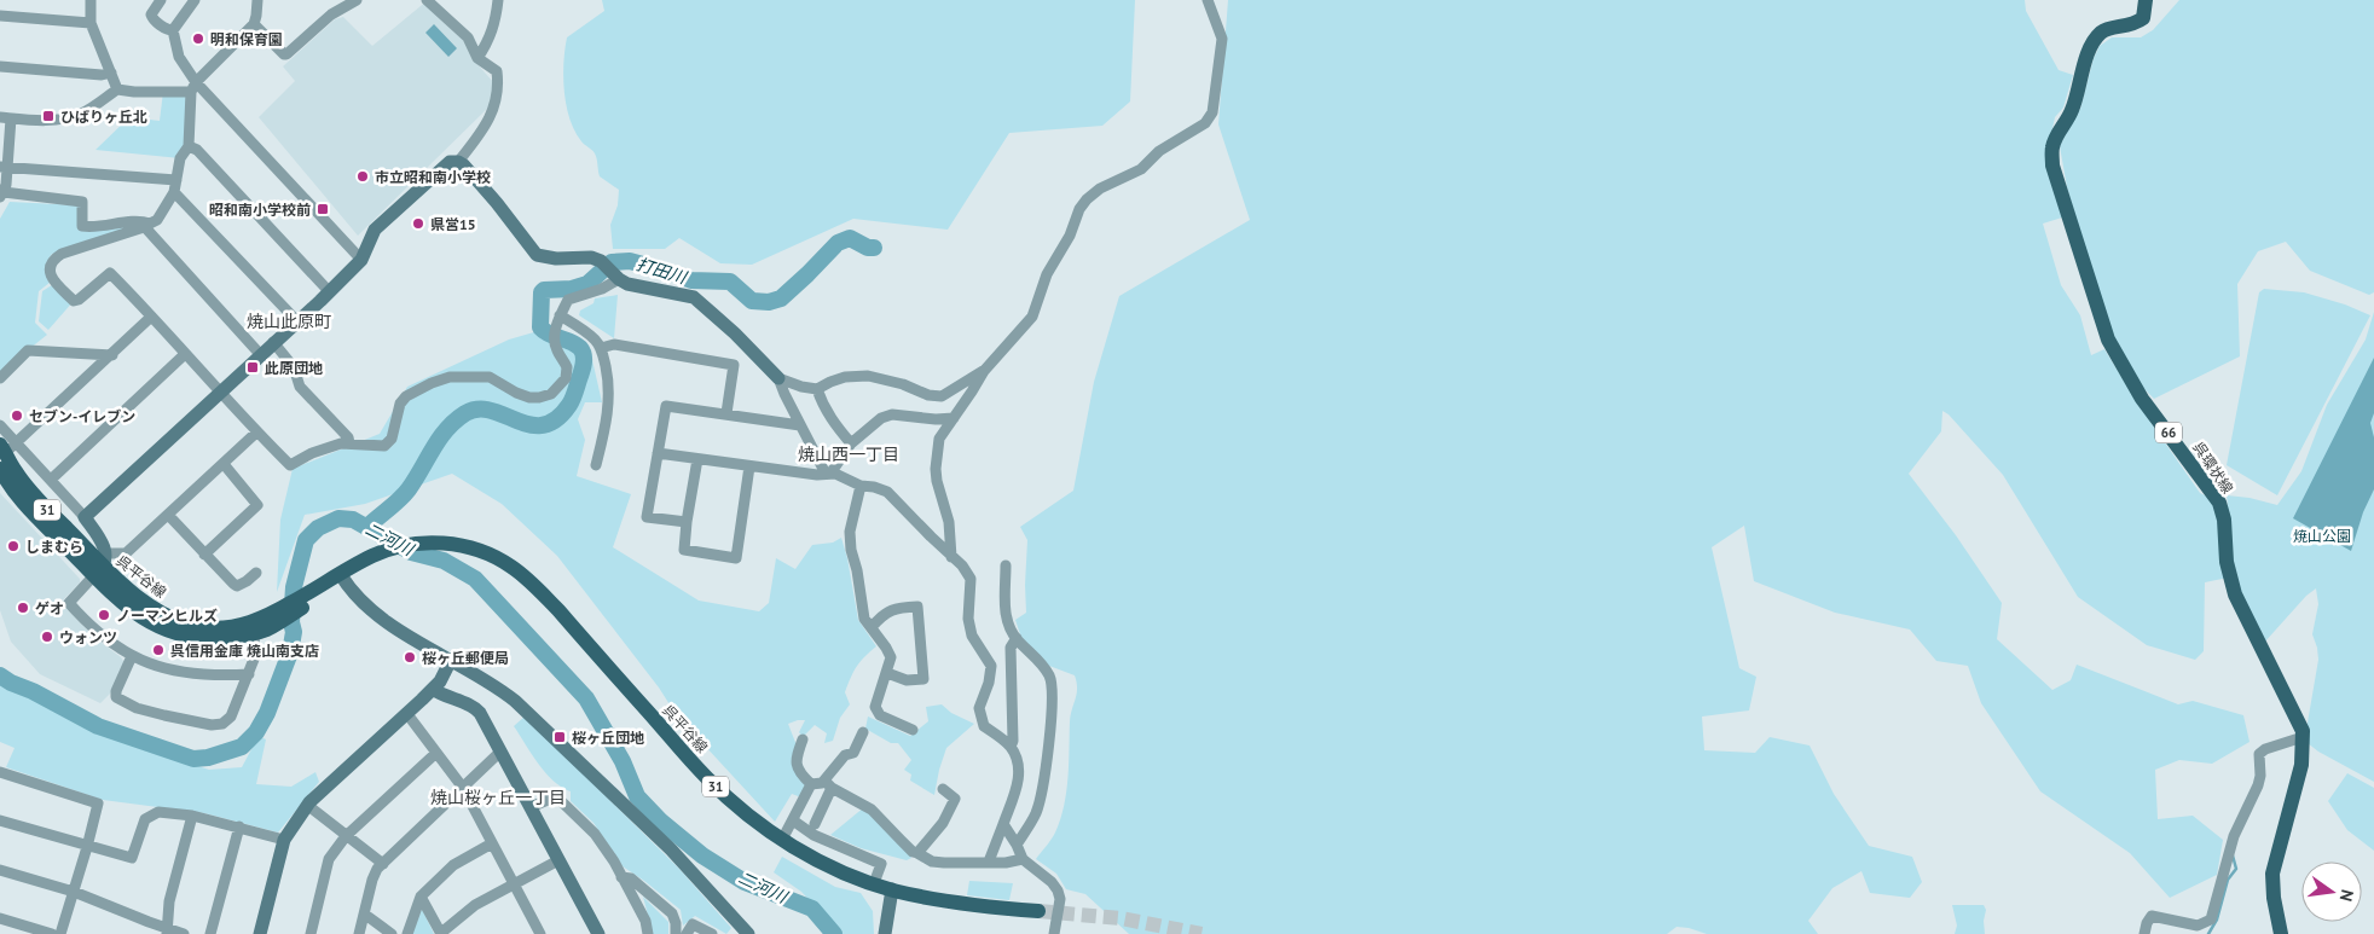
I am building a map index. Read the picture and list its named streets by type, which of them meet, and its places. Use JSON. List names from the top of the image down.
{
  "streets": {
    "main road": [
      "66",
      "呉環状線",
      "31",
      "呉平谷線"
    ]
  },
  "districts": ["焼山此原町", "焼山西一丁目", "焼山桜ヶ丘一丁目"],
  "water": ["打田川", "二河川"],
  "parks": ["焼山公園"],
  "places": {
    "other": [
      "明和保育園",
      "市立昭和南小学校",
      "県営15",
      "セブン-イレブン",
      "しまむら",
      "ゲオ",
      "ノーマンヒルズ",
      "ウォンツ",
      "呉信用金庫 焼山南支店",
      "桜ヶ丘郵便局"
    ],
    "transit": [
      "ひばりヶ丘北",
      "昭和南小学校前",
      "此原団地",
      "桜ヶ丘団地"
    ]
  },
  "north": "right"
}
